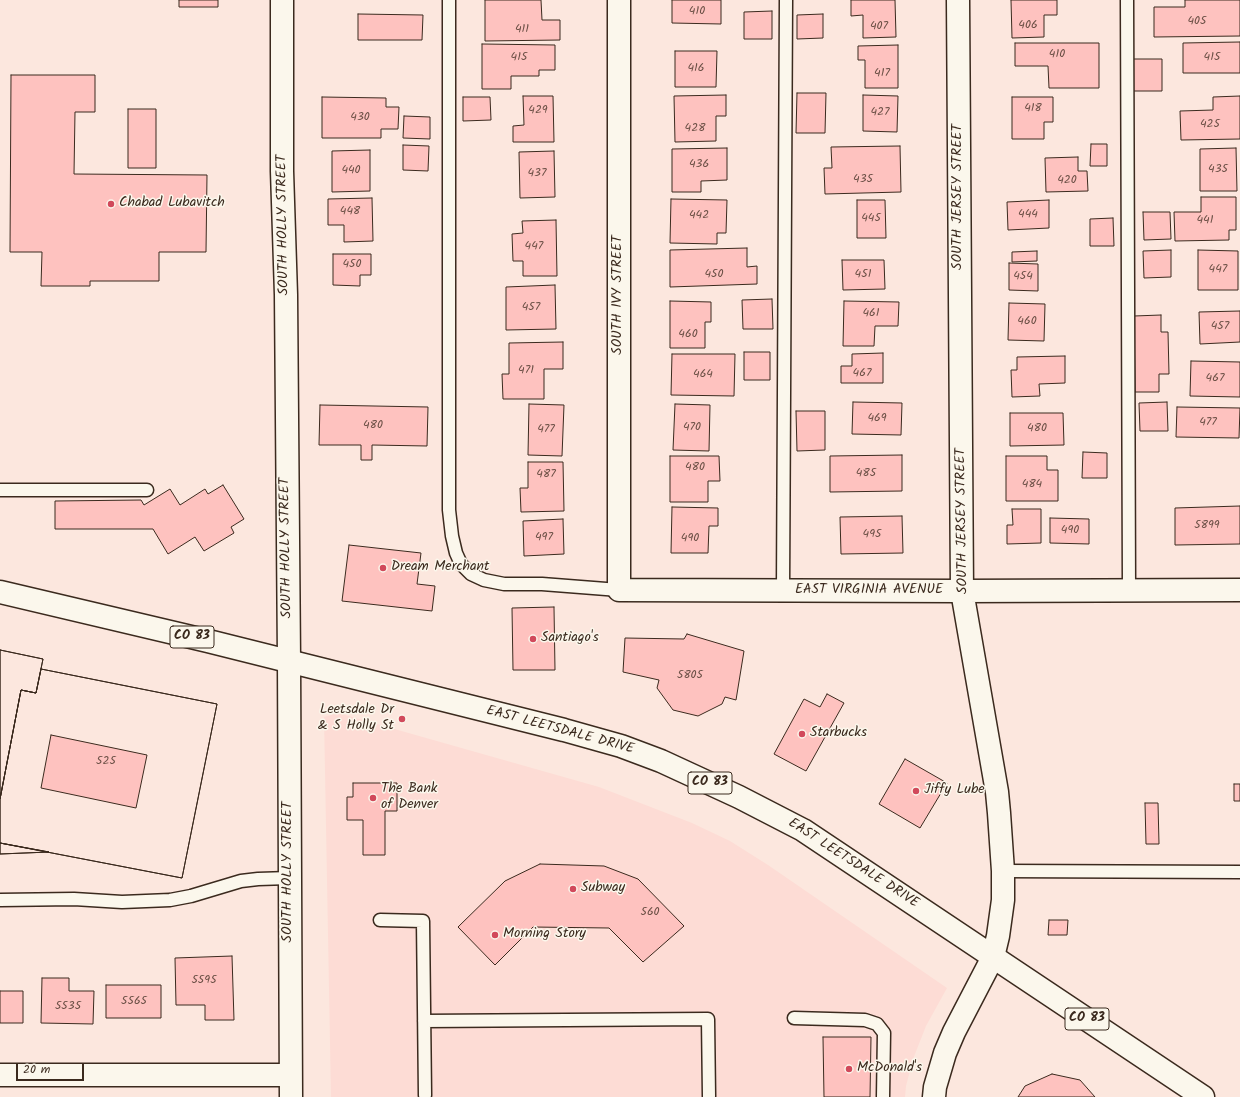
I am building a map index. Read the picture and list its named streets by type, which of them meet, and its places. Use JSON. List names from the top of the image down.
{
  "streets": {
    "street": [
      "SOUTH JERSEY STREET",
      "SOUTH HOLLY STREET",
      "SOUTH IVY STREET",
      "EAST VIRGINIA AVENUE",
      "CO 83",
      "EAST LEETSDALE DRIVE"
    ]
  },
  "crossings": [
    ["SOUTH JERSEY STREET", "EAST VIRGINIA AVENUE"],
    ["SOUTH JERSEY STREET", "EAST LEETSDALE DRIVE"],
    ["SOUTH HOLLY STREET", "EAST LEETSDALE DRIVE"],
    ["SOUTH IVY STREET", "EAST VIRGINIA AVENUE"]
  ],
  "places": [
    "Chabad Lubavitch",
    "Dream Merchant",
    "Santiago's",
    "Leetsdale Dr & S Holly St",
    "Starbucks",
    "Jiffy Lube",
    "The Bank of Denver",
    "Subway",
    "Morning Story",
    "McDonald's"
  ],
  "house_numbers": [
    "410",
    "405",
    "406",
    "407",
    "411",
    "410",
    "415",
    "415",
    "416",
    "417",
    "418",
    "429",
    "427",
    "430",
    "425",
    "428",
    "436",
    "435",
    "440",
    "437",
    "435",
    "420",
    "448",
    "444",
    "442",
    "445",
    "441",
    "447",
    "450",
    "447",
    "450",
    "451",
    "454",
    "457",
    "461",
    "460",
    "457",
    "460",
    "471",
    "467",
    "464",
    "467",
    "469",
    "477",
    "480",
    "470",
    "480",
    "477",
    "480",
    "485",
    "487",
    "484",
    "5899",
    "490",
    "495",
    "497",
    "490",
    "5805",
    "525",
    "560",
    "5595",
    "5565",
    "5535"
  ],
  "scale_bar": "20 m"
}
